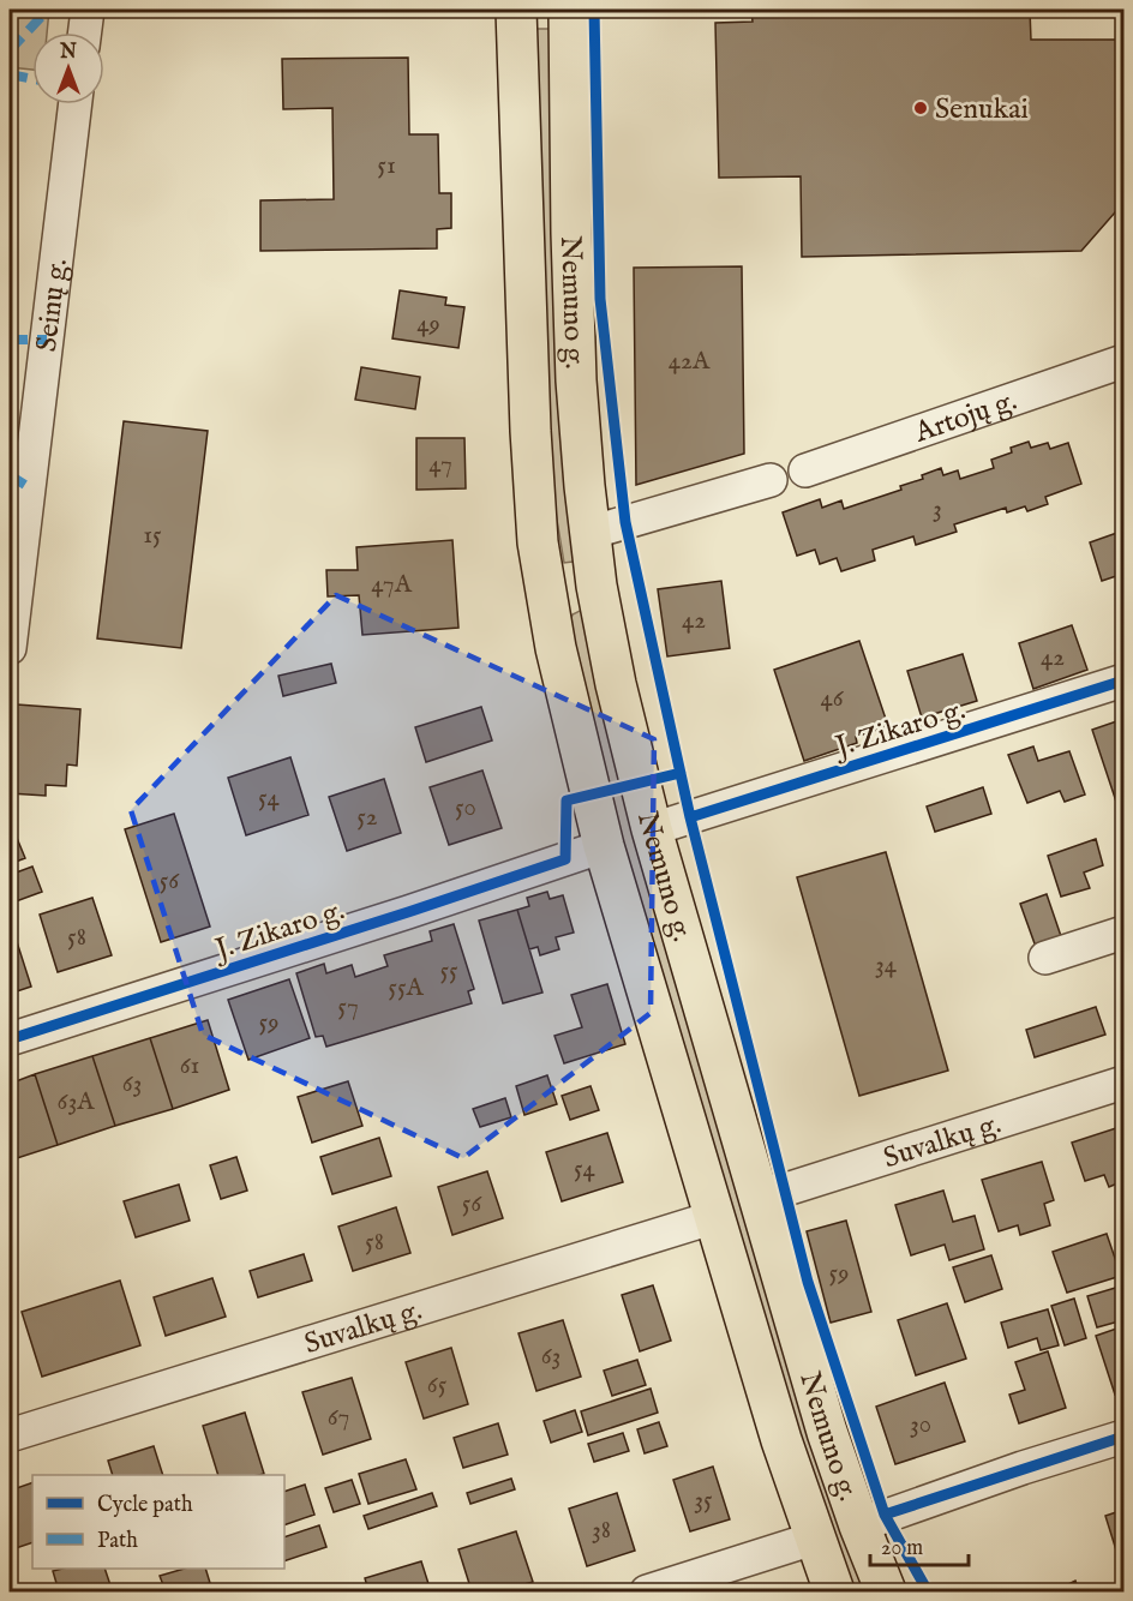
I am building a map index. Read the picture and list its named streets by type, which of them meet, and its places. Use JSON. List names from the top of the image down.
{
  "streets": {
    "main road": ["Nemuno g."],
    "street": [
      "Seinų g.",
      "Artojų g.",
      "J. Zikaro g.",
      "Suvalkų g."
    ]
  },
  "crossings": [
    ["Nemuno g.", "J. Zikaro g."],
    ["Nemuno g.", "Suvalkų g."]
  ],
  "places": ["Senukai"],
  "house_numbers": [
    "51",
    "49",
    "42A",
    "47",
    "3",
    "15",
    "47A",
    "42",
    "42",
    "46",
    "54",
    "50",
    "52",
    "56",
    "58",
    "34",
    "55",
    "55A",
    "57",
    "59",
    "61",
    "63",
    "63A",
    "54",
    "56",
    "58",
    "59",
    "63",
    "65",
    "67",
    "30",
    "35",
    "38"
  ],
  "legend": ["Cycle path", "Path"],
  "scale_bar": "20 m",
  "north": "top"
}
